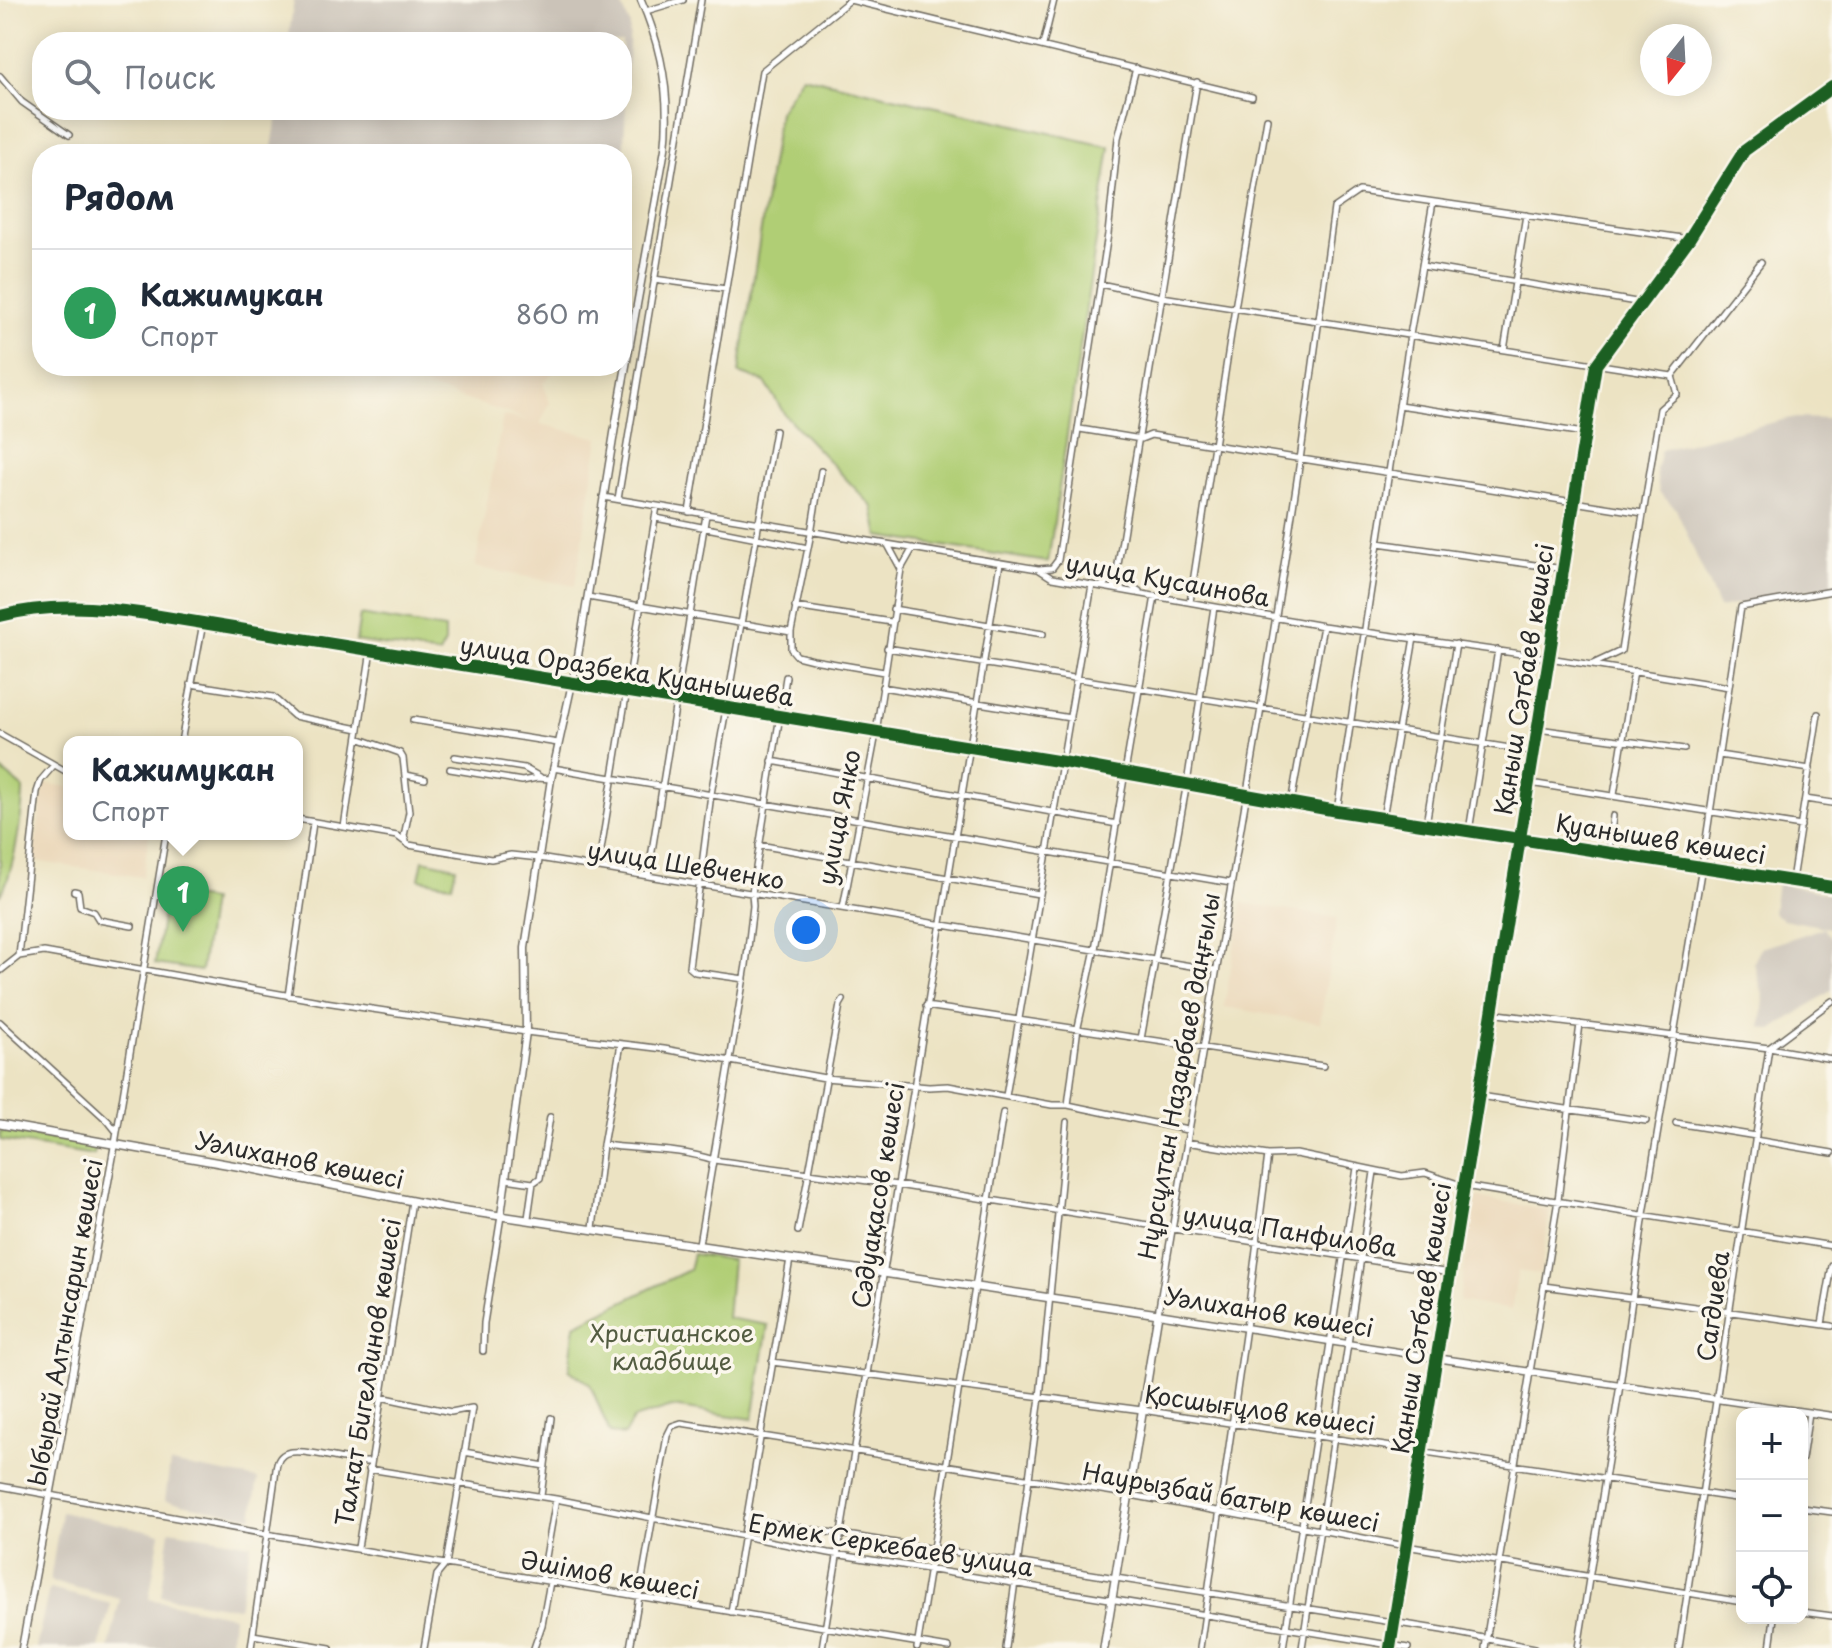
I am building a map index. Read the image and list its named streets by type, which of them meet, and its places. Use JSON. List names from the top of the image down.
{
  "streets": {
    "highway": ["Нұрсұлтан Назарбаев даңғылы", "Уәлиханов көшесі"],
    "main road": ["Ыбырай Алтынсарин көшесі"],
    "street": [
      "улица Кусаинова",
      "улица Оразбека Куанышева",
      "Қаныш Сәтбаев көшесі",
      "улица Янко",
      "Қуанышев көшесі",
      "улица Шевченко",
      "Сәдуақасов көшесі",
      "улица Панфилова",
      "Сагдиева",
      "Талғат Бигелдинов көшесі",
      "Қосшығұлов көшесі",
      "Наурызбай батыр көшесі",
      "Ермек Серкебаев улица",
      "Әшімов көшесі"
    ]
  },
  "crossings": [
    ["улица Кусаинова", "Қаныш Сәтбаев көшесі"],
    ["улица Кусаинова", "улица Янко"],
    ["улица Кусаинова", "Нұрсұлтан Назарбаев даңғылы"],
    ["улица Кусаинова", "Сәдуақасов көшесі"],
    ["улица Оразбека Куанышева", "улица Янко"],
    ["улица Оразбека Куанышева", "Қуанышев көшесі"],
    ["улица Оразбека Куанышева", "Нұрсұлтан Назарбаев даңғылы"],
    ["улица Оразбека Куанышева", "Сәдуақасов көшесі"],
    ["Қаныш Сәтбаев көшесі", "Қуанышев көшесі"],
    ["Қаныш Сәтбаев көшесі", "Уәлиханов көшесі"],
    ["Қаныш Сәтбаев көшесі", "улица Панфилова"],
    ["Қаныш Сәтбаев көшесі", "Қосшығұлов көшесі"],
    ["Қаныш Сәтбаев көшесі", "Наурызбай батыр көшесі"],
    ["Қаныш Сәтбаев көшесі", "Ермек Серкебаев улица"],
    ["улица Янко", "улица Шевченко"],
    ["Қуанышев көшесі", "Нұрсұлтан Назарбаев даңғылы"],
    ["улица Шевченко", "Нұрсұлтан Назарбаев даңғылы"],
    ["улица Шевченко", "Сәдуақасов көшесі"],
    ["Нұрсұлтан Назарбаев даңғылы", "Уәлиханов көшесі"],
    ["Нұрсұлтан Назарбаев даңғылы", "улица Панфилова"],
    ["Нұрсұлтан Назарбаев даңғылы", "Қосшығұлов көшесі"],
    ["Нұрсұлтан Назарбаев даңғылы", "Наурызбай батыр көшесі"],
    ["Нұрсұлтан Назарбаев даңғылы", "Ермек Серкебаев улица"],
    ["Уәлиханов көшесі", "Сәдуақасов көшесі"],
    ["Уәлиханов көшесі", "Сагдиева"],
    ["Уәлиханов көшесі", "Ыбырай Алтынсарин көшесі"],
    ["Уәлиханов көшесі", "Талғат Бигелдинов көшесі"],
    ["Сәдуақасов көшесі", "улица Панфилова"],
    ["Сәдуақасов көшесі", "Қосшығұлов көшесі"],
    ["Сәдуақасов көшесі", "Наурызбай батыр көшесі"],
    ["Сәдуақасов көшесі", "Ермек Серкебаев улица"],
    ["Сәдуақасов көшесі", "Әшімов көшесі"],
    ["Сагдиева", "Қосшығұлов көшесі"],
    ["Сагдиева", "Наурызбай батыр көшесі"],
    ["Ыбырай Алтынсарин көшесі", "Әшімов көшесі"],
    ["Талғат Бигелдинов көшесі", "Ермек Серкебаев улица"],
    ["Талғат Бигелдинов көшесі", "Әшімов көшесі"],
    ["Наурызбай батыр көшесі", "Ермек Серкебаев улица"],
    ["Ермек Серкебаев улица", "Әшімов көшесі"]
  ],
  "parks": ["Христианское кладбище"],
  "north": "bottom",
  "page": {
    "search": "Поиск",
    "heading": "Рядом",
    "list": [
      {
        "mark": "1",
        "name": "Кажимукан",
        "note": "Спорт",
        "value": "860 m"
      }
    ],
    "popup": ["Кажимукан", "Спорт"],
    "pins": "1",
    "map_buttons": ["+", "−"]
  }
}
